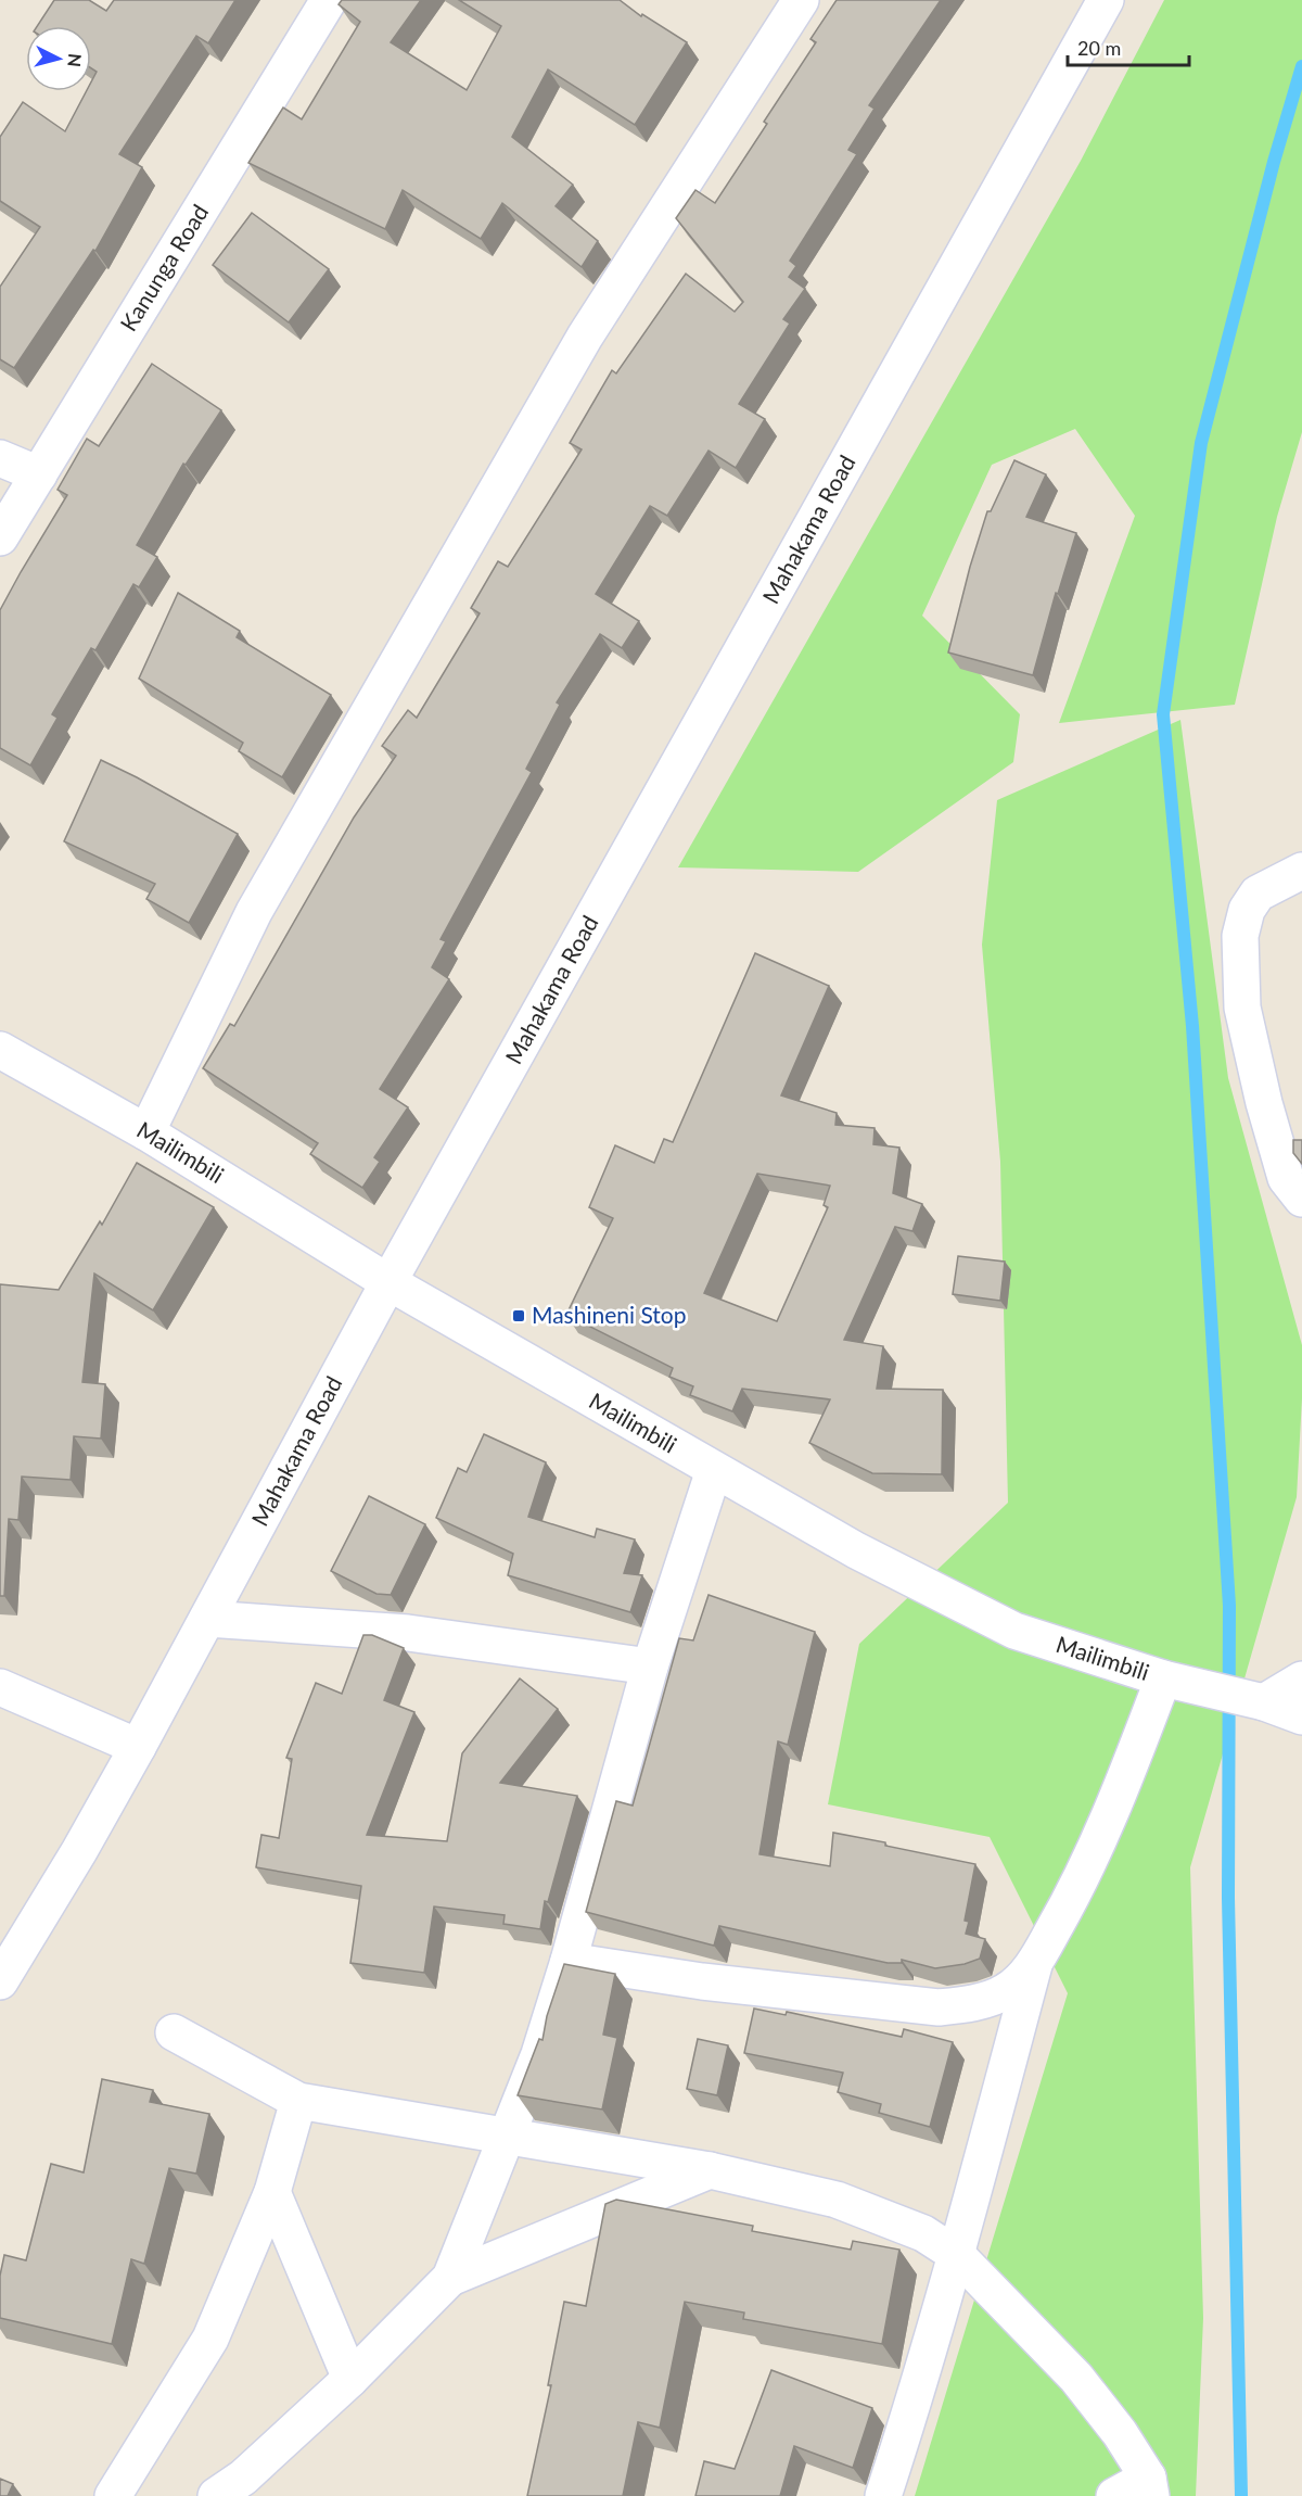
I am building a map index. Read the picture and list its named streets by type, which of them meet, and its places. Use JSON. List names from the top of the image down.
{
  "streets": {
    "street": ["Kanunga Road", "Mahakama Road", "Mailimbili"]
  },
  "crossings": [
    ["Mahakama Road", "Mailimbili"]
  ],
  "places": {
    "transit": ["Mashineni Stop"]
  },
  "scale_bar": "20 m",
  "north": "right"
}
